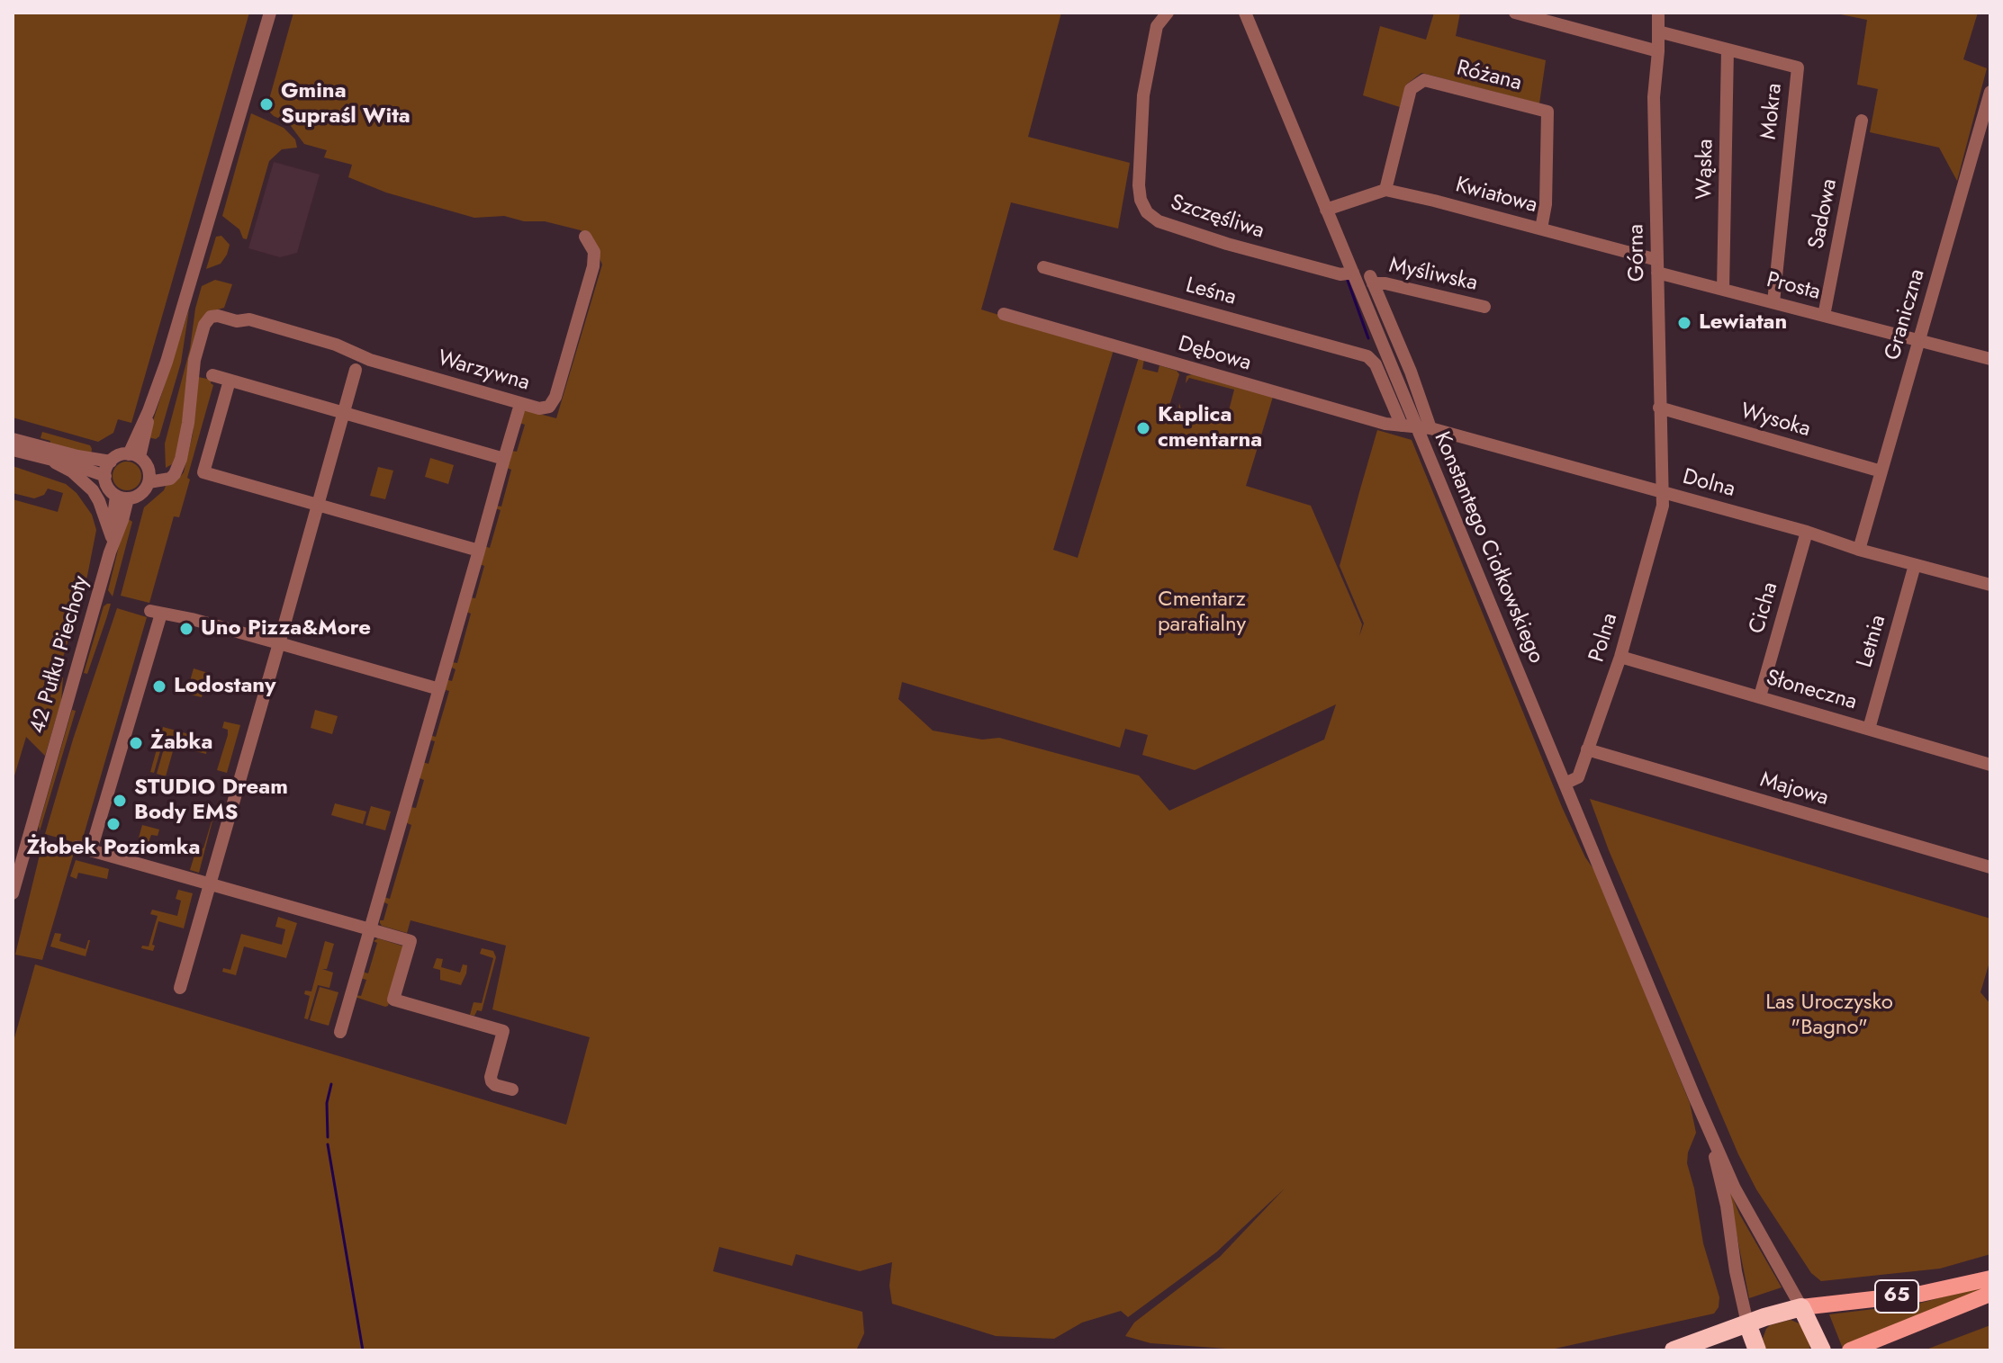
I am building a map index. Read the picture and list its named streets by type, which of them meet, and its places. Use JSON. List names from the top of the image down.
{
  "streets": {
    "highway": ["65"],
    "street": [
      "Różana",
      "Mokra",
      "Wąska",
      "Kwiatowa",
      "Sadowa",
      "Szczęśliwa",
      "Górna",
      "Myśliwska",
      "Prosta",
      "Leśna",
      "Graniczna",
      "Dębowa",
      "Warzywna",
      "Wysoka",
      "Dolna",
      "Konstantego Ciołkowskiego",
      "Cicha",
      "Polna",
      "Letnia",
      "42 Pułku Piechoty",
      "Słoneczna",
      "Majowa"
    ]
  },
  "crossings": [
    ["Różana", "Kwiatowa"],
    ["Mokra", "Wąska"],
    ["Mokra", "Górna"],
    ["Mokra", "Prosta"],
    ["Wąska", "Prosta"],
    ["Kwiatowa", "Górna"],
    ["Kwiatowa", "Prosta"],
    ["Sadowa", "Prosta"],
    ["Szczęśliwa", "Konstantego Ciołkowskiego"],
    ["Górna", "Prosta"],
    ["Górna", "Wysoka"],
    ["Górna", "Dolna"],
    ["Górna", "Polna"],
    ["Myśliwska", "Dolna"],
    ["Prosta", "Graniczna"],
    ["Leśna", "Dębowa"],
    ["Graniczna", "Wysoka"],
    ["Graniczna", "Dolna"],
    ["Dębowa", "Dolna"],
    ["Dębowa", "Konstantego Ciołkowskiego"],
    ["Warzywna", "42 Pułku Piechoty"],
    ["Dolna", "Konstantego Ciołkowskiego"],
    ["Dolna", "Cicha"],
    ["Dolna", "Polna"],
    ["Dolna", "Letnia"],
    ["Konstantego Ciołkowskiego", "Polna"],
    ["Konstantego Ciołkowskiego", "65"],
    ["Cicha", "Słoneczna"],
    ["Polna", "Słoneczna"],
    ["Polna", "Majowa"],
    ["Letnia", "Słoneczna"]
  ],
  "parks": ["Cmentarz parafialny", "Las Uroczysko \"Bagno\""],
  "places": [
    "Gmina Supraśl Wita",
    "Lewiatan",
    "Kaplica cmentarna",
    "Uno Pizza&More",
    "Lodostany",
    "Żabka",
    "STUDIO Dream Body EMS",
    "Żłobek Poziomka"
  ]
}
